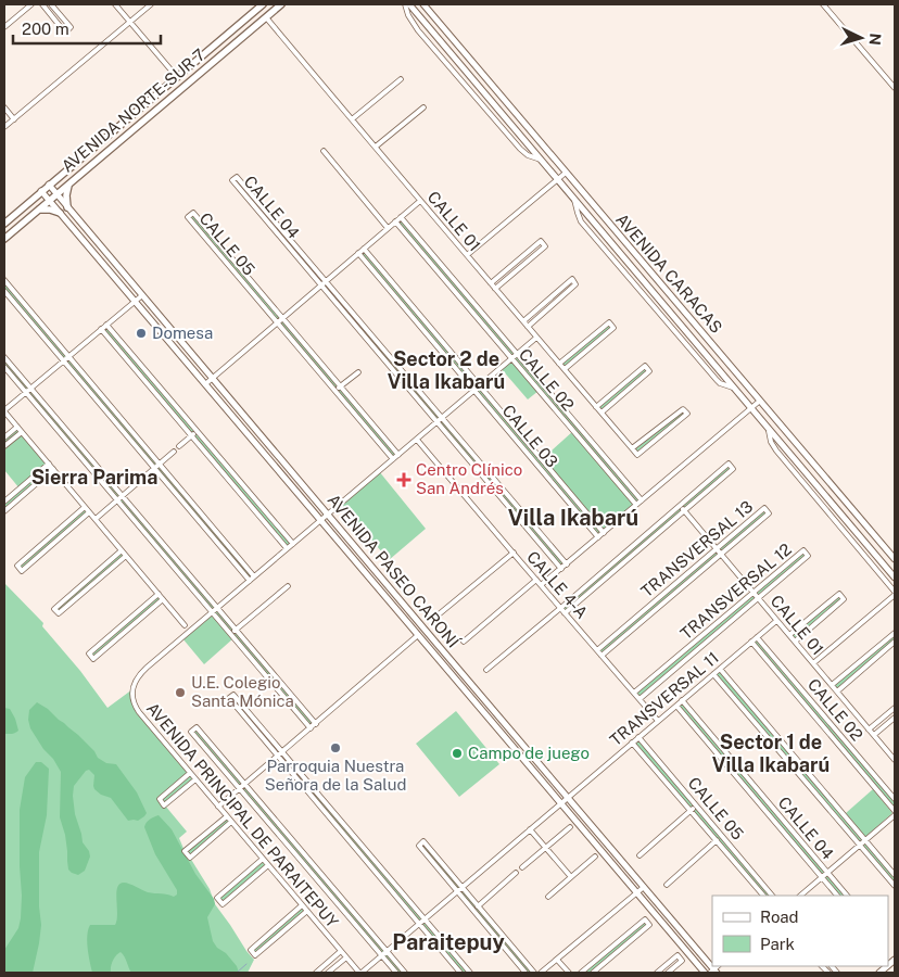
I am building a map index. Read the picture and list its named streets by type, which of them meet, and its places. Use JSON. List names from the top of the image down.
{
  "streets": {
    "main road": ["AVENIDA NORTE-SUR 7"],
    "street": [
      "CALLE 04",
      "CALLE 01",
      "CALLE 05",
      "AVENIDA CARACAS",
      "CALLE 02",
      "CALLE 03",
      "TRANSVERSAL 13",
      "AVENIDA PASEO CARONÍ",
      "CALLE 4-A",
      "TRANSVERSAL 12",
      "TRANSVERSAL 11",
      "AVENIDA PRINCIPAL DE PARAITEPUY"
    ]
  },
  "crossings": [
    ["AVENIDA NORTE-SUR 7", "CALLE 01"],
    ["AVENIDA NORTE-SUR 7", "AVENIDA PASEO CARONÍ"],
    ["CALLE 04", "TRANSVERSAL 11"],
    ["CALLE 04", "AVENIDA PRINCIPAL DE PARAITEPUY"],
    ["CALLE 01", "TRANSVERSAL 13"],
    ["CALLE 01", "TRANSVERSAL 12"],
    ["CALLE 01", "TRANSVERSAL 11"],
    ["CALLE 01", "AVENIDA PRINCIPAL DE PARAITEPUY"],
    ["CALLE 05", "TRANSVERSAL 11"],
    ["CALLE 05", "AVENIDA PRINCIPAL DE PARAITEPUY"],
    ["CALLE 02", "TRANSVERSAL 11"],
    ["CALLE 02", "AVENIDA PRINCIPAL DE PARAITEPUY"],
    ["CALLE 03", "AVENIDA PRINCIPAL DE PARAITEPUY"],
    ["TRANSVERSAL 13", "CALLE 4-A"],
    ["AVENIDA PASEO CARONÍ", "TRANSVERSAL 11"],
    ["AVENIDA PASEO CARONÍ", "AVENIDA PRINCIPAL DE PARAITEPUY"],
    ["CALLE 4-A", "TRANSVERSAL 12"],
    ["CALLE 4-A", "TRANSVERSAL 11"],
    ["CALLE 4-A", "AVENIDA PRINCIPAL DE PARAITEPUY"],
    ["TRANSVERSAL 11", "AVENIDA PRINCIPAL DE PARAITEPUY"]
  ],
  "districts": [
    "Sector 2 de Villa Ikabarú",
    "Sierra Parima",
    "Villa Ikabarú",
    "Sector 1 de Villa Ikabarú",
    "Paraitepuy"
  ],
  "places": {
    "other": [
      "Domesa",
      "U.E. Colegio Santa Mónica",
      "Parroquia Nuestra Señora de la Salud",
      "Campo de juego"
    ],
    "health": ["Centro Clínico San Andrés"]
  },
  "legend": ["Road", "Park"],
  "scale_bar": "200 m",
  "north": "right"
}
